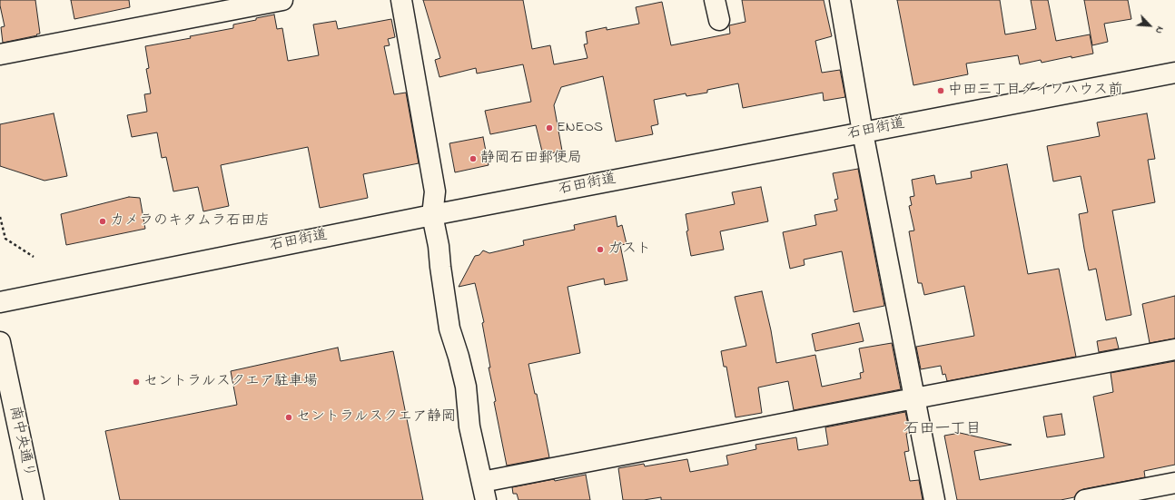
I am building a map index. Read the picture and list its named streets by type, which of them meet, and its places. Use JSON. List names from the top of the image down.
{
  "streets": {
    "street": ["石田街道", "南中央通り"]
  },
  "districts": ["石田一丁目"],
  "places": [
    "中田三丁目ダイワハウス前",
    "ENEOS",
    "静岡石田郵便局",
    "カメラのキタムラ石田店",
    "ガスト",
    "セントラルスクエア駐車場",
    "セントラルスクエア静岡"
  ],
  "north": "bottom right"
}
